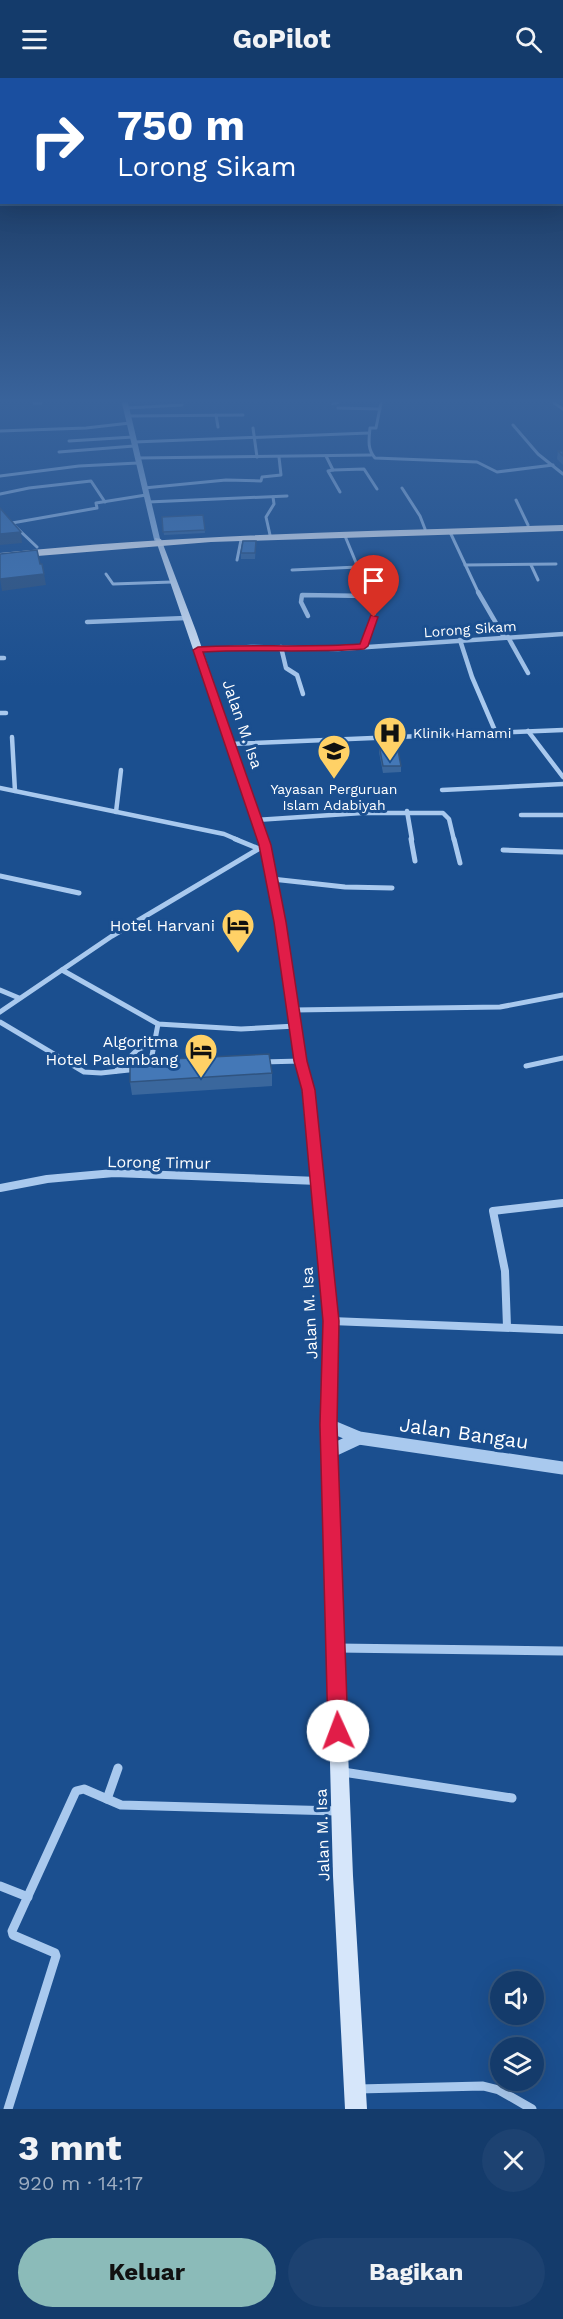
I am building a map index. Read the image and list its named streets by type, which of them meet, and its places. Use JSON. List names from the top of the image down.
{
  "streets": {
    "main road": ["Jalan M. Isa"],
    "street": ["Lorong Sikam", "Lorong Timur", "Jalan Bangau"]
  },
  "crossings": [
    ["Lorong Sikam", "Jalan M. Isa"],
    ["Jalan M. Isa", "Lorong Timur"],
    ["Jalan M. Isa", "Jalan Bangau"]
  ],
  "places": {
    "hospital": ["Klinik Hamami"],
    "school or university": ["Yayasan Perguruan Islam Adabiyah"],
    "hotel": ["Hotel Harvani", "Algoritma Hotel Palembang"]
  },
  "page": {
    "header": "GoPilot",
    "turn": ["750 m", "Lorong Sikam"],
    "heading": ["3 mnt", "920 m · 14:17"],
    "buttons": ["Keluar", "Bagikan"]
  }
}
